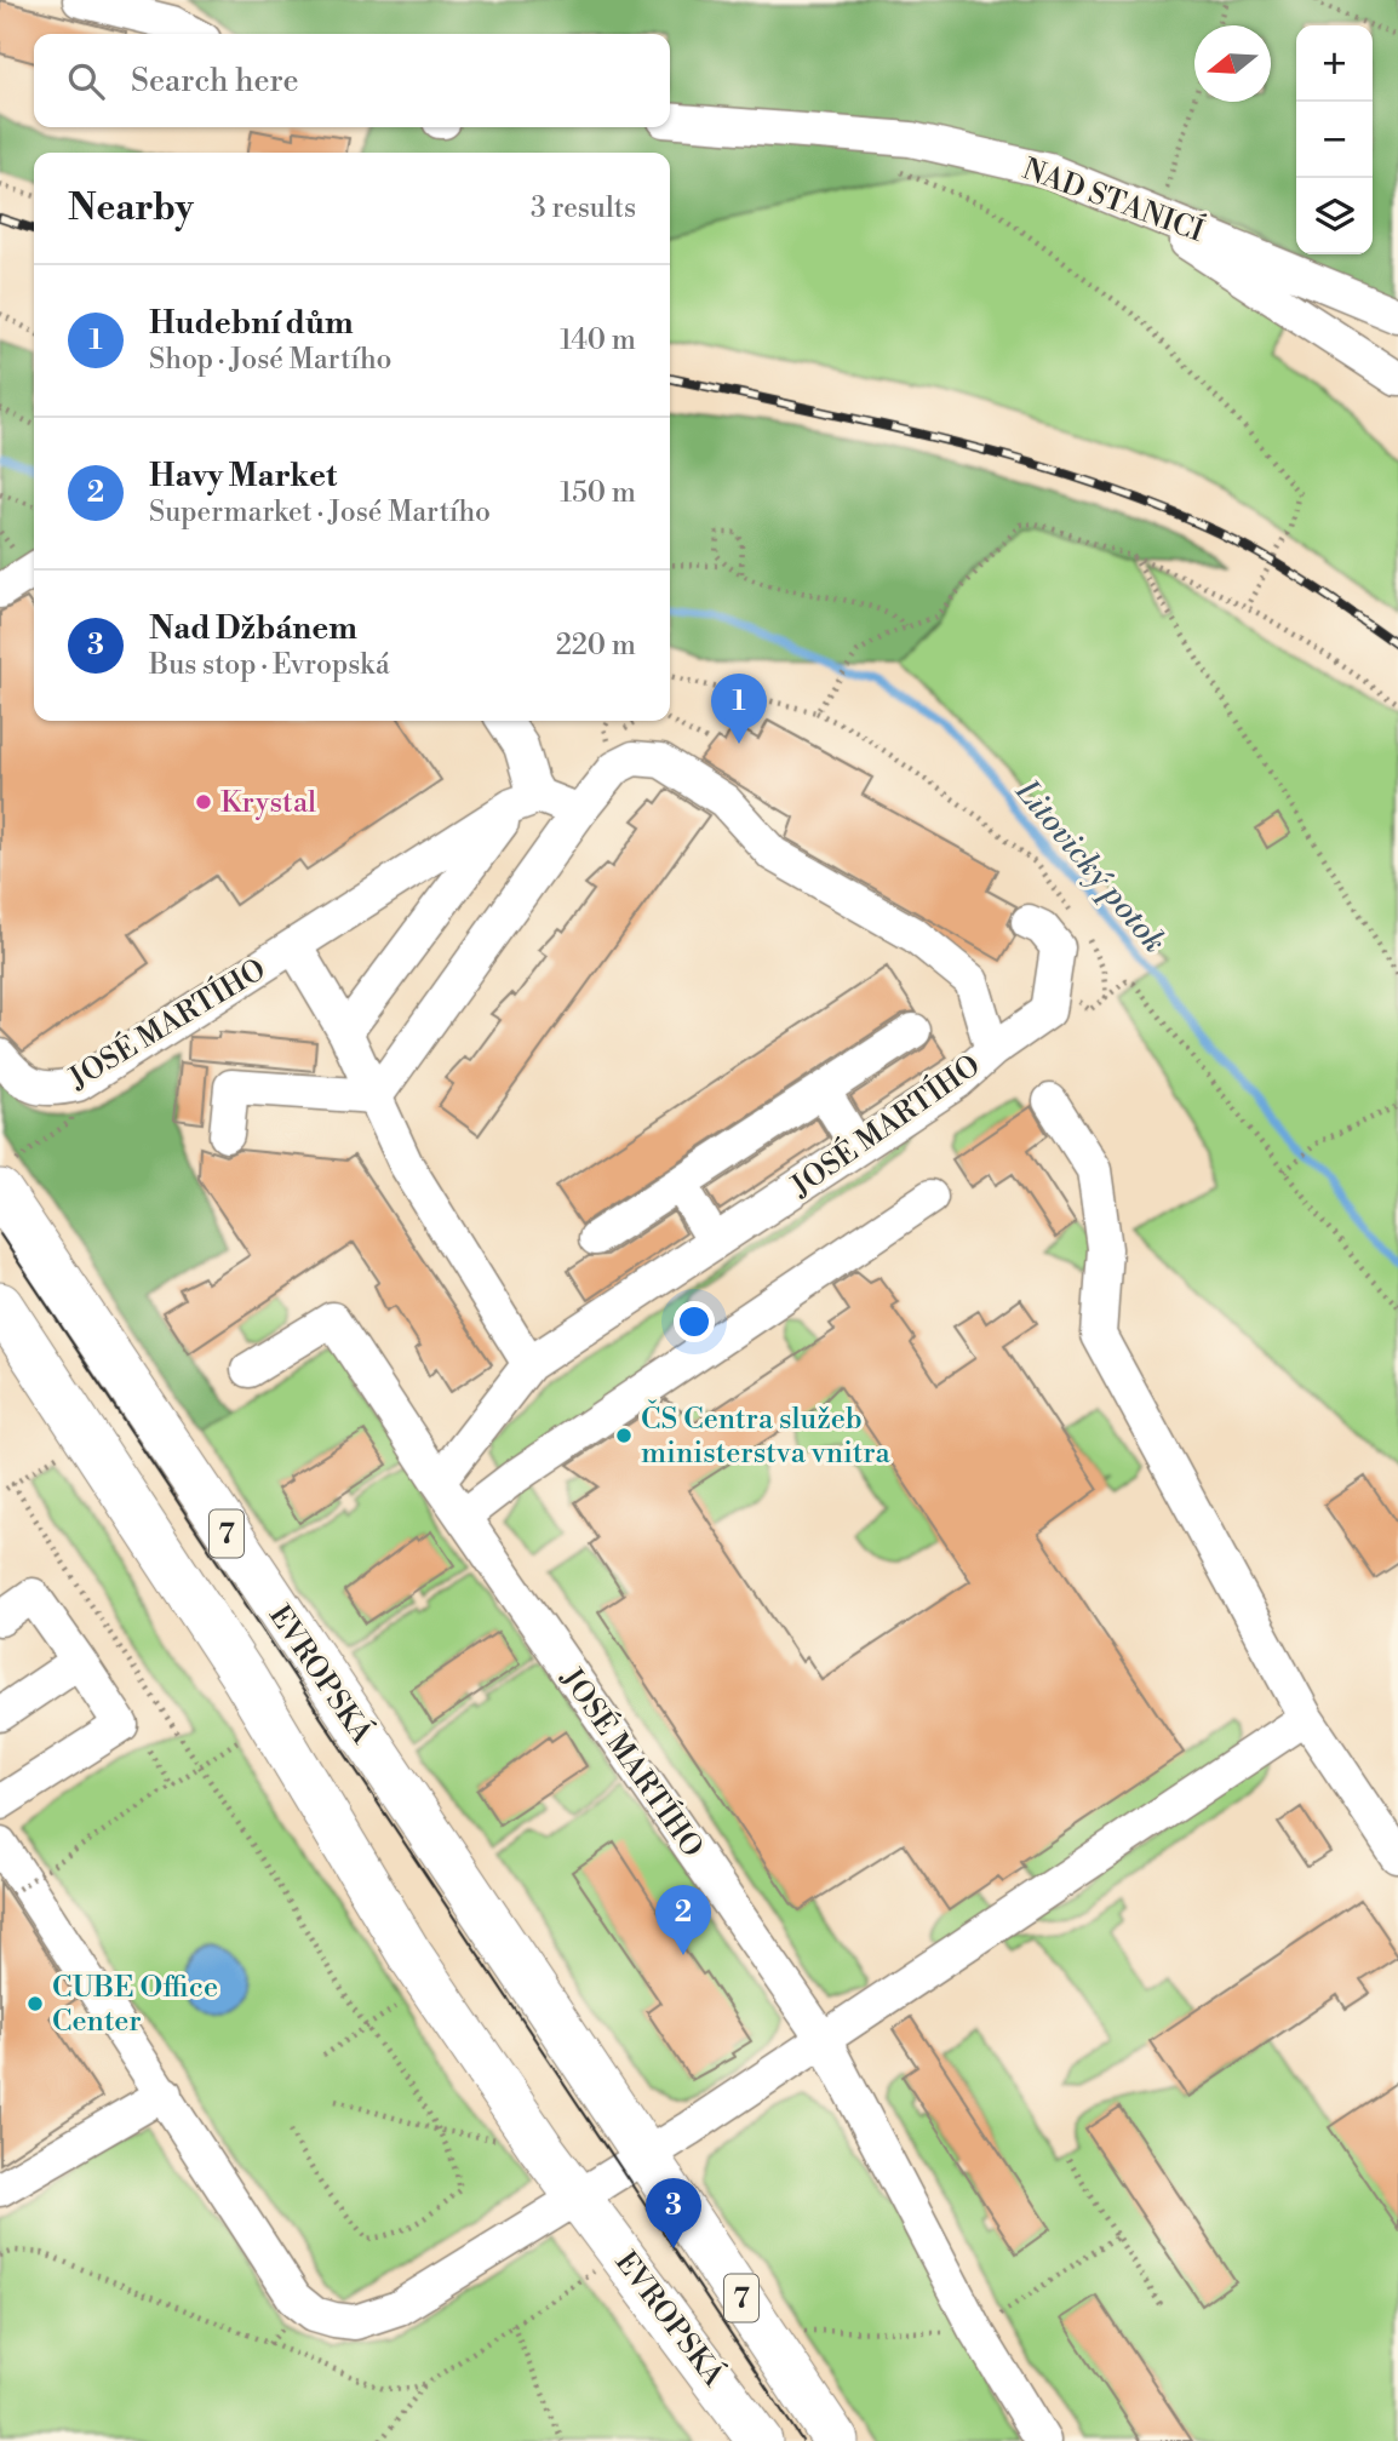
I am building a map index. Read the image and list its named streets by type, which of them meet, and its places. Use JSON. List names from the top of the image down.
{
  "streets": {
    "main road": ["7", "EVROPSKÁ"],
    "street": ["NAD STANICÍ", "JOSÉ MARTÍHO"]
  },
  "water": ["Litovický potok"],
  "places": ["Krystal", "ČS Centra služeb ministerstva vnitra", "CUBE Office Center"],
  "north": "left",
  "page": {
    "map_buttons": ["+", "−"],
    "search": "Search here",
    "heading": ["Nearby", "3 results"],
    "list": [
      {
        "mark": "1",
        "name": "Hudební dům",
        "note": "Shop · José Martího",
        "value": "140 m"
      },
      {
        "mark": "2",
        "name": "Havy Market",
        "note": "Supermarket · José Martího",
        "value": "150 m"
      },
      {
        "mark": "3",
        "name": "Nad Džbánem",
        "note": "Bus stop · Evropská",
        "value": "220 m"
      }
    ],
    "pins": ["1", "2", "3"]
  }
}
